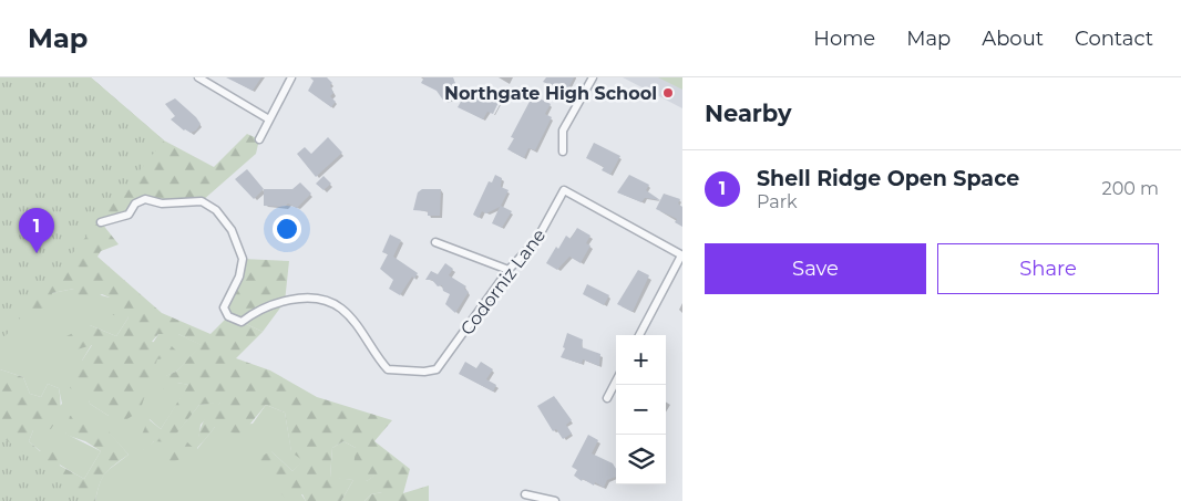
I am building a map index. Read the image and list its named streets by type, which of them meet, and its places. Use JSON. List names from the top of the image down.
{
  "streets": {
    "street": ["Codorniz Lane"]
  },
  "places": ["Northgate High School"],
  "page": {
    "header": "Map",
    "nav": [
      "Home",
      "Map",
      "About",
      "Contact"
    ],
    "heading": "Nearby",
    "list": [
      {
        "mark": "1",
        "name": "Shell Ridge Open Space",
        "note": "Park",
        "value": "200 m"
      }
    ],
    "pins": "1",
    "buttons": ["Save", "Share"],
    "map_buttons": ["+", "−"]
  }
}
